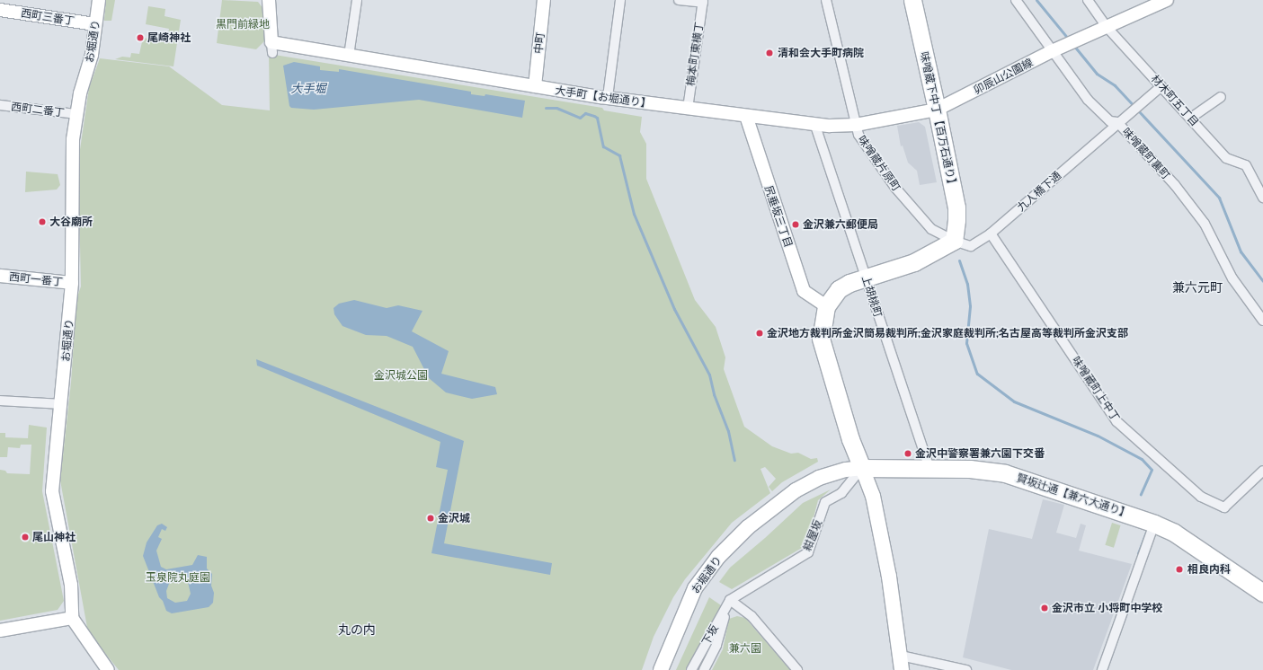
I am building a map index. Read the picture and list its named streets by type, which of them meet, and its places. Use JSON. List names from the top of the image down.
{
  "streets": {
    "highway": ["味噌蔵下中丁【百万石通り】", "賢坂辻通【兼六大通り】"],
    "main road": ["お堀通り"],
    "street": [
      "西町三番丁",
      "中町",
      "梅本町東横丁",
      "卯辰山公園線",
      "大手町【お堀通り】",
      "材木町五丁目",
      "西町二番丁",
      "味噌蔵町裏町",
      "味噌蔵片原町",
      "九人橋下通",
      "尻垂坂三丁目",
      "西町一番丁",
      "上胡桃町",
      "味噌蔵町上中丁",
      "紺屋坂",
      "下坂"
    ]
  },
  "crossings": [
    ["西町三番丁", "お堀通り"],
    ["お堀通り", "西町二番丁"],
    ["お堀通り", "西町一番丁"],
    ["お堀通り", "賢坂辻通【兼六大通り】"],
    ["お堀通り", "紺屋坂"],
    ["中町", "大手町【お堀通り】"],
    ["梅本町東横丁", "大手町【お堀通り】"],
    ["卯辰山公園線", "大手町【お堀通り】"],
    ["卯辰山公園線", "材木町五丁目"],
    ["卯辰山公園線", "味噌蔵下中丁【百万石通り】"],
    ["卯辰山公園線", "味噌蔵町裏町"],
    ["大手町【お堀通り】", "味噌蔵下中丁【百万石通り】"],
    ["大手町【お堀通り】", "味噌蔵片原町"],
    ["大手町【お堀通り】", "尻垂坂三丁目"],
    ["大手町【お堀通り】", "上胡桃町"],
    ["材木町五丁目", "九人橋下通"],
    ["味噌蔵下中丁【百万石通り】", "味噌蔵片原町"],
    ["味噌蔵下中丁【百万石通り】", "九人橋下通"],
    ["味噌蔵町裏町", "九人橋下通"],
    ["味噌蔵片原町", "九人橋下通"],
    ["九人橋下通", "味噌蔵町上中丁"],
    ["上胡桃町", "賢坂辻通【兼六大通り】"],
    ["賢坂辻通【兼六大通り】", "紺屋坂"],
    ["紺屋坂", "下坂"]
  ],
  "districts": ["兼六元町", "丸の内"],
  "water": ["大手堀"],
  "parks": [
    "黒門前緑地",
    "金沢城公園",
    "玉泉院丸庭園",
    "兼六園"
  ],
  "places": [
    "尾崎神社",
    "清和会大手町病院",
    "大谷廟所",
    "金沢兼六郵便局",
    "金沢地方裁判所金沢簡易裁判所;金沢家庭裁判所;名古屋高等裁判所金沢支部",
    "金沢中警察署兼六園下交番",
    "金沢城",
    "尾山神社",
    "相良内科",
    "金沢市立 小将町中学校"
  ]
}
